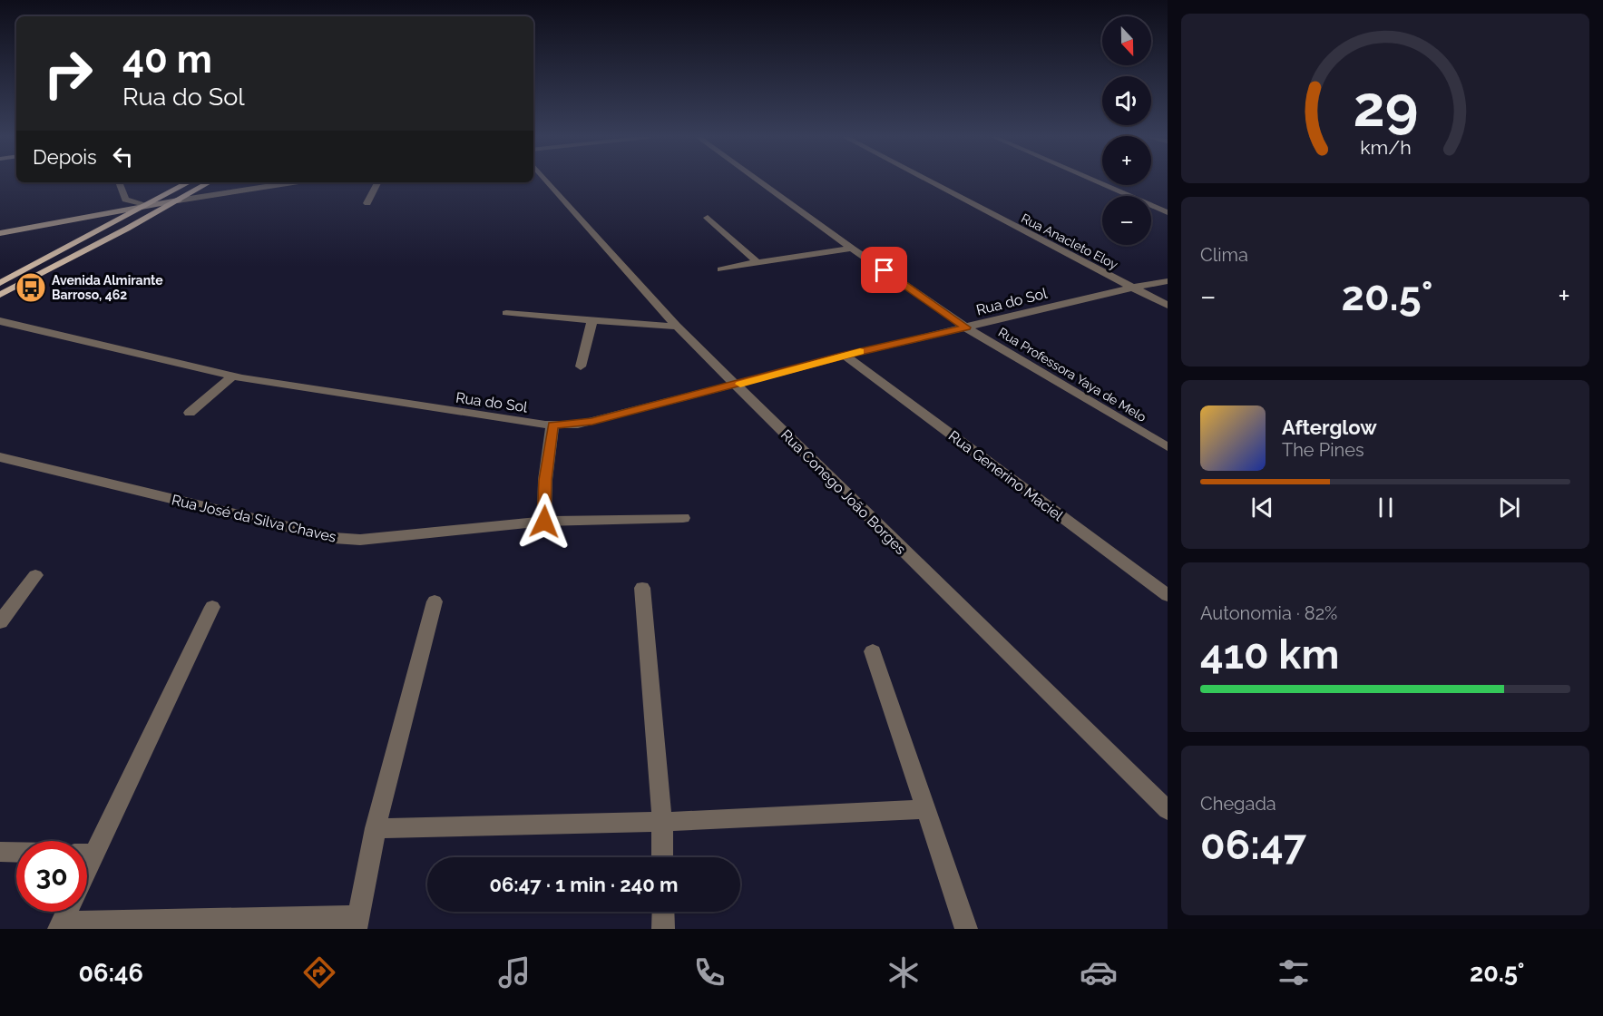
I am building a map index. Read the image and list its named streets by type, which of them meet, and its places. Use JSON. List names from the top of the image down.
{
  "streets": {
    "street": [
      "Rua Anacleto Eloy",
      "Rua do Sol",
      "Rua Professora Yaya de Melo",
      "Rua Generino Maciel",
      "Rua Conego João Borges",
      "Rua José da Silva Chaves"
    ]
  },
  "crossings": [
    ["Rua Anacleto Eloy", "Rua do Sol"],
    ["Rua do Sol", "Rua Professora Yaya de Melo"],
    ["Rua do Sol", "Rua Generino Maciel"],
    ["Rua do Sol", "Rua Conego João Borges"]
  ],
  "places": {
    "bus stop": ["Avenida Almirante Barroso, 462"]
  },
  "north": "bottom",
  "page": {
    "map_buttons": ["+", "−"],
    "turn": ["40 m", "Rua do Sol"],
    "then": "Depois",
    "tile": [
      "Clima",
      ["Autonomia · 82%", "410 km"],
      ["Chegada", "06:47"]
    ],
    "heat": ["−", "20.5°", "+"],
    "song": ["Afterglow", "The Pines"],
    "limit": "30",
    "trip": "06:47 · 1 min · 240 m",
    "tabs": ["06:46", "20.5°"],
    "gauge": ["29", "km/h"]
  }
}
